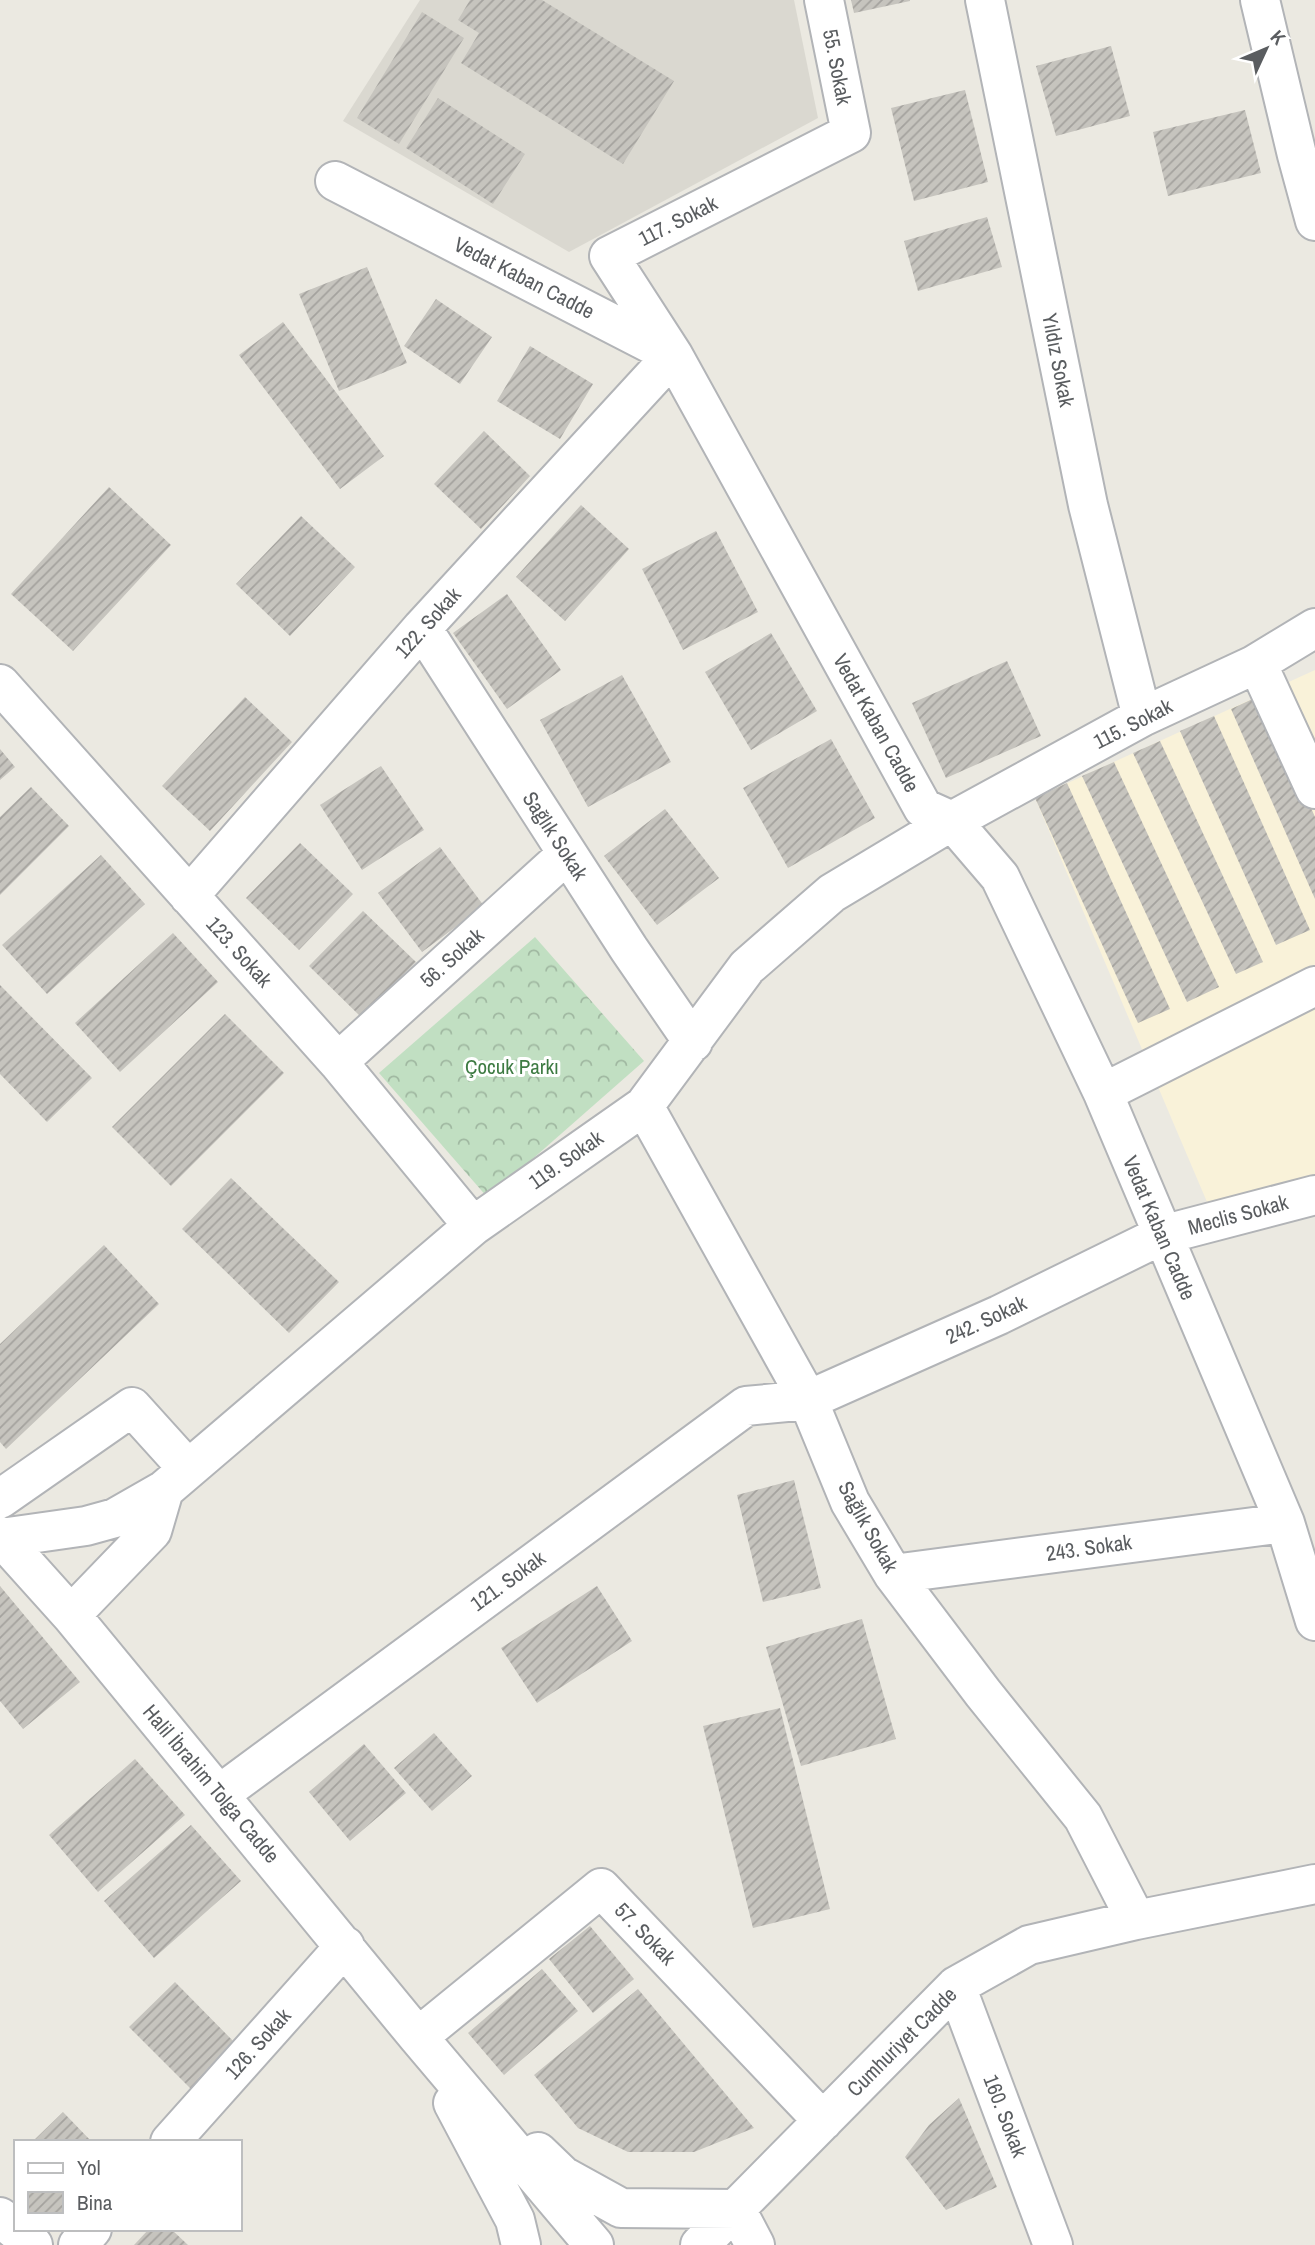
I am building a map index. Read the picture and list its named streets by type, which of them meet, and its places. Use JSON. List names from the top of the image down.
{
  "streets": {
    "street": [
      "55. Sokak",
      "117. Sokak",
      "Vedat Kaban Cadde",
      "Yıldız Sokak",
      "122. Sokak",
      "115. Sokak",
      "Sağlık Sokak",
      "123. Sokak",
      "56. Sokak",
      "119. Sokak",
      "Meclis Sokak",
      "242. Sokak",
      "243. Sokak",
      "121. Sokak",
      "Halil İbrahim Tolga Cadde",
      "57. Sokak",
      "Cumhuriyet Cadde",
      "126. Sokak",
      "160. Sokak"
    ]
  },
  "crossings": [
    ["55. Sokak", "117. Sokak"],
    ["117. Sokak", "Vedat Kaban Cadde"],
    ["117. Sokak", "122. Sokak"],
    ["Vedat Kaban Cadde", "122. Sokak"],
    ["Vedat Kaban Cadde", "115. Sokak"],
    ["Vedat Kaban Cadde", "119. Sokak"],
    ["Vedat Kaban Cadde", "Meclis Sokak"],
    ["Vedat Kaban Cadde", "242. Sokak"],
    ["Vedat Kaban Cadde", "243. Sokak"],
    ["Yıldız Sokak", "115. Sokak"],
    ["122. Sokak", "Sağlık Sokak"],
    ["122. Sokak", "123. Sokak"],
    ["115. Sokak", "119. Sokak"],
    ["Sağlık Sokak", "56. Sokak"],
    ["Sağlık Sokak", "119. Sokak"],
    ["Sağlık Sokak", "242. Sokak"],
    ["Sağlık Sokak", "243. Sokak"],
    ["Sağlık Sokak", "121. Sokak"],
    ["Sağlık Sokak", "Cumhuriyet Cadde"],
    ["123. Sokak", "56. Sokak"],
    ["123. Sokak", "119. Sokak"],
    ["119. Sokak", "Halil İbrahim Tolga Cadde"],
    ["Meclis Sokak", "242. Sokak"],
    ["242. Sokak", "121. Sokak"],
    ["121. Sokak", "Halil İbrahim Tolga Cadde"],
    ["Halil İbrahim Tolga Cadde", "57. Sokak"],
    ["Halil İbrahim Tolga Cadde", "126. Sokak"],
    ["57. Sokak", "Cumhuriyet Cadde"],
    ["Cumhuriyet Cadde", "160. Sokak"]
  ],
  "parks": ["Çocuk Parkı"],
  "legend": ["Yol", "Bina"],
  "north": "top right"
}
